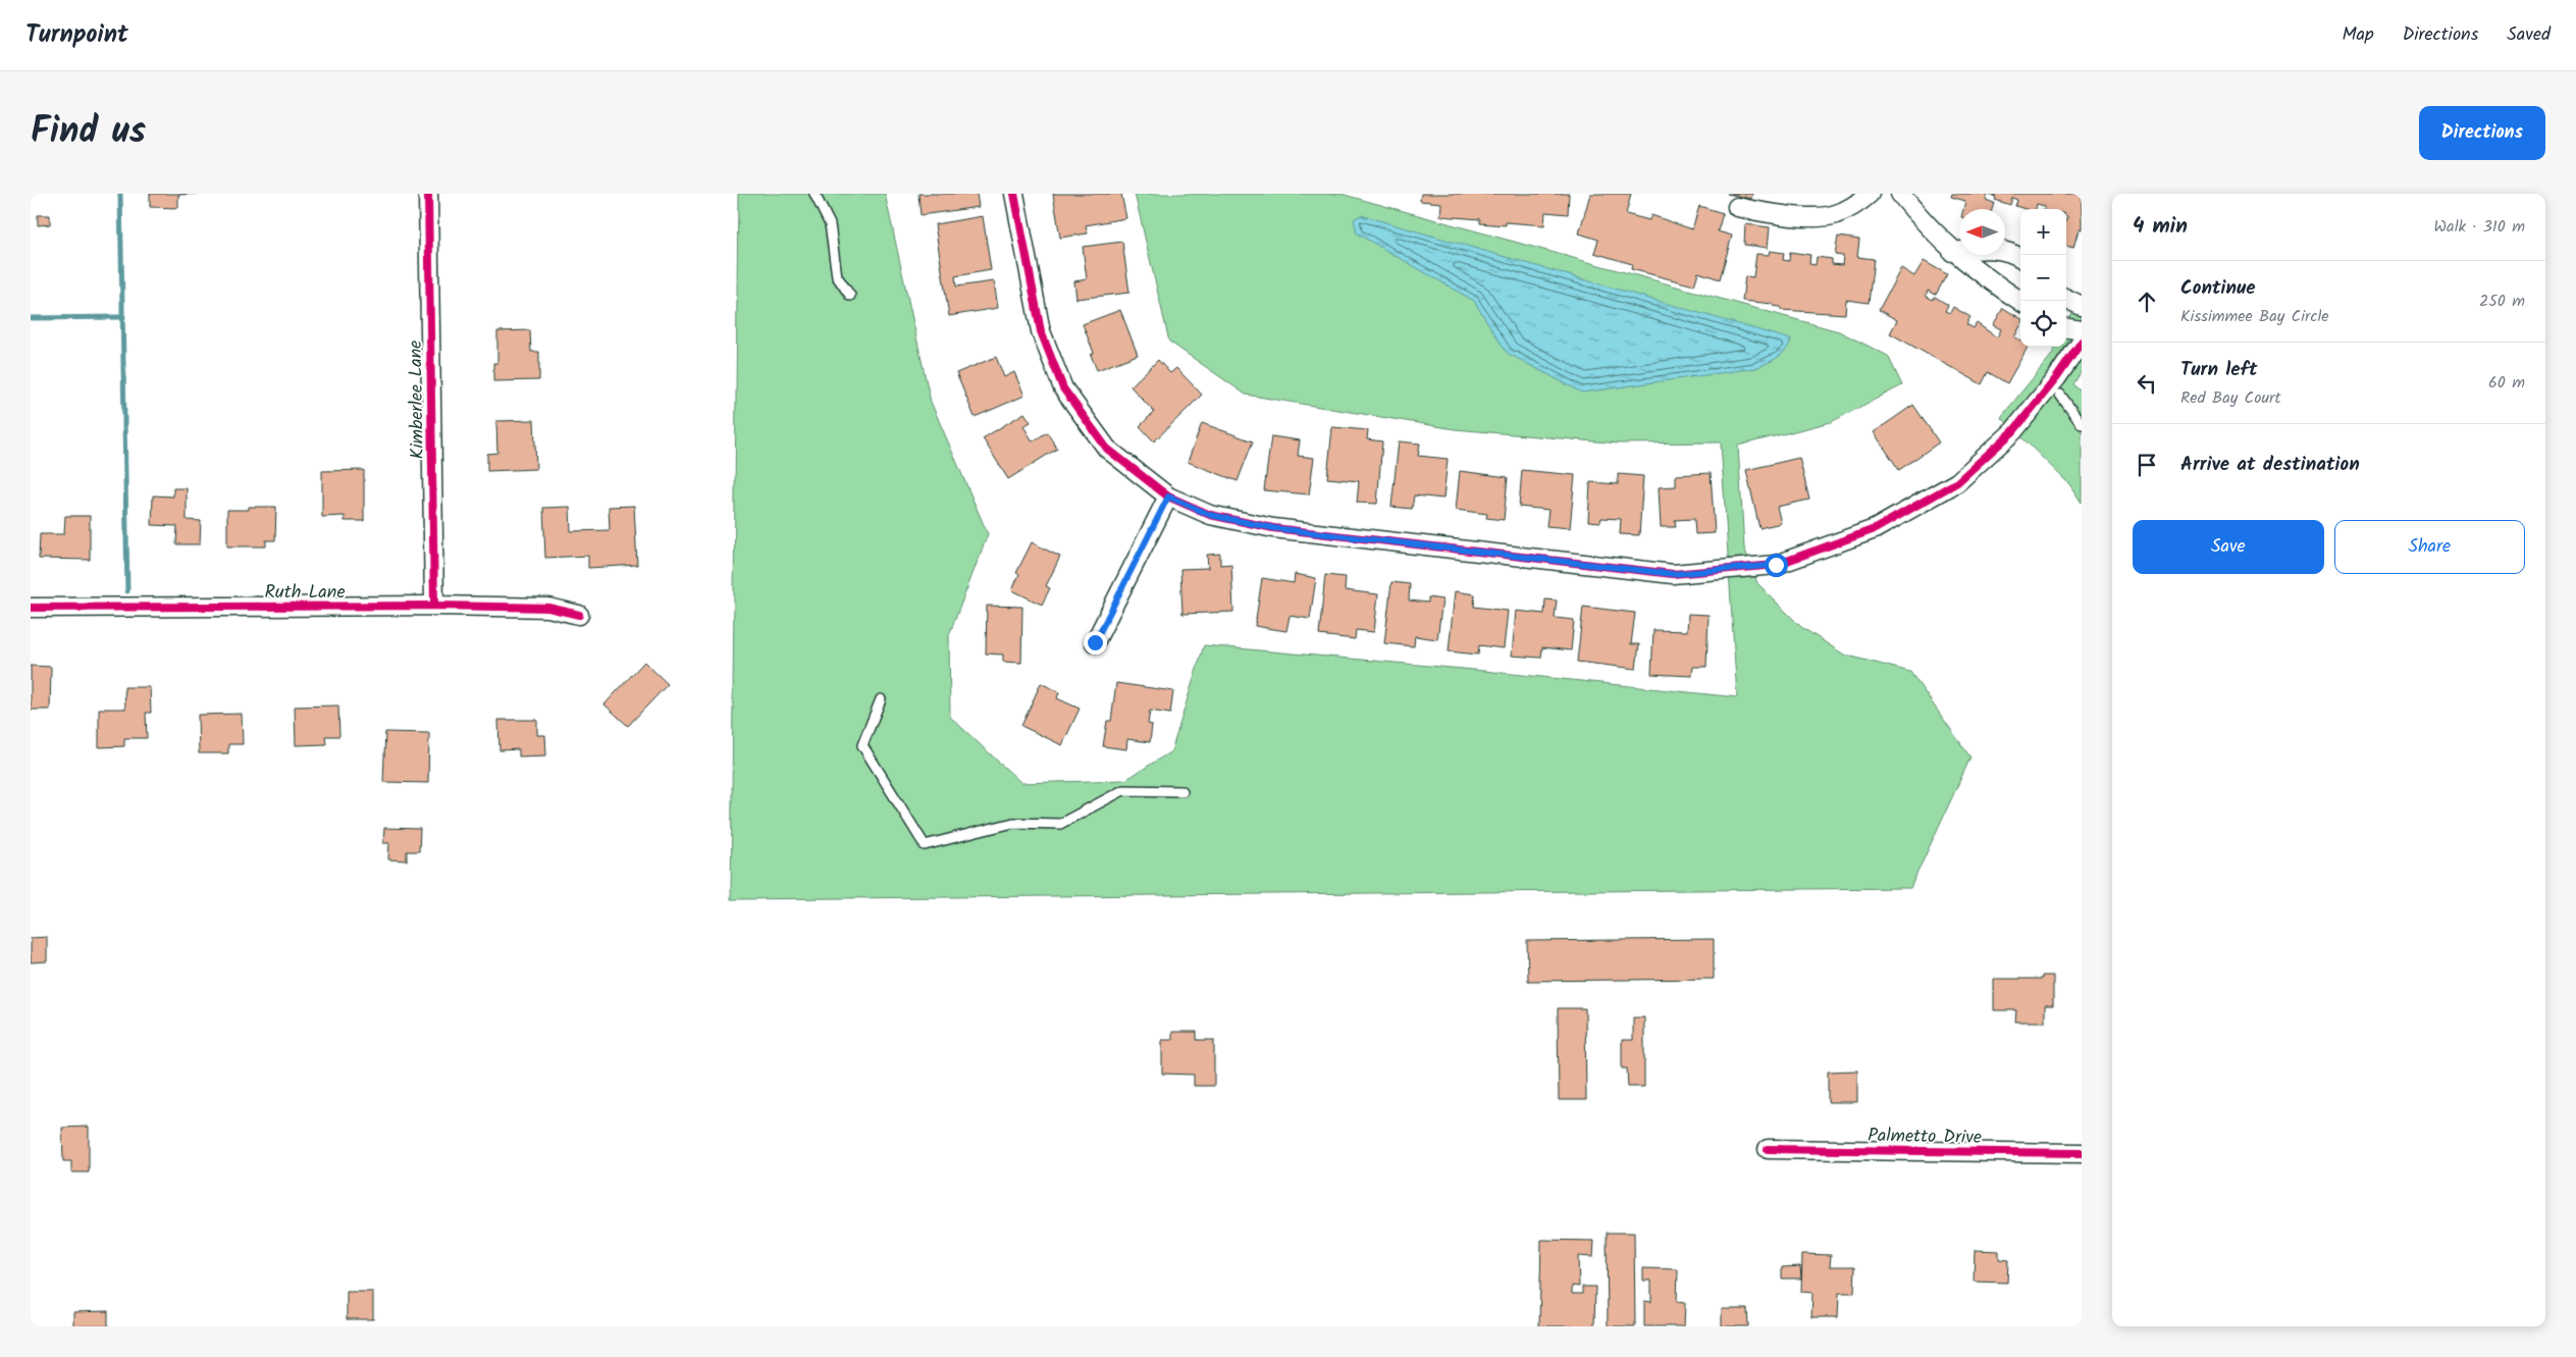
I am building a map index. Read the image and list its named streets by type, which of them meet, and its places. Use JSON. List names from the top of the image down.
{
  "streets": {
    "street": ["Kimberlee Lane", "Ruth Lane", "Palmetto Drive"]
  },
  "crossings": [
    ["Kimberlee Lane", "Ruth Lane"]
  ],
  "north": "left",
  "page": {
    "header": "Turnpoint",
    "nav": ["Map", "Directions", "Saved"],
    "title": "Find us",
    "buttons": [
      "Directions",
      ["Save", "Share"]
    ],
    "heading": ["4 min", "Walk · 310 m"],
    "map_buttons": ["+", "−"],
    "list": [
      ["Continue", "Kissimmee Bay Circle", "250 m"],
      ["Turn left", "Red Bay Court", "60 m"],
      "Arrive at destination"
    ]
  }
}
